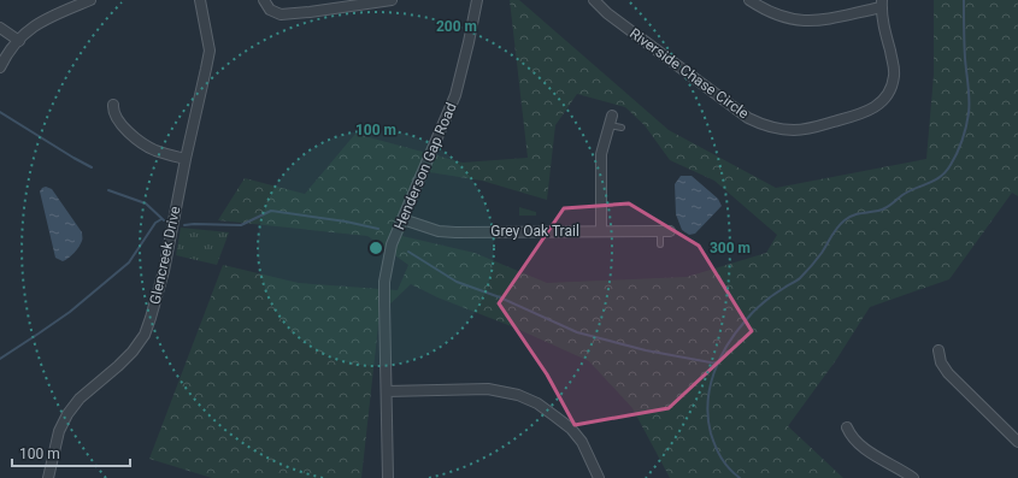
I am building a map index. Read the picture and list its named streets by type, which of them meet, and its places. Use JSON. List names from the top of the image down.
{
  "streets": {
    "street": [
      "Riverside Chase Circle",
      "Henderson Gap Road",
      "Grey Oak Trail",
      "Glencreek Drive"
    ]
  },
  "crossings": [
    ["Henderson Gap Road", "Grey Oak Trail"]
  ],
  "scale_bar": "100 m",
  "rings": ["200 m", "100 m", "300 m"]
}
